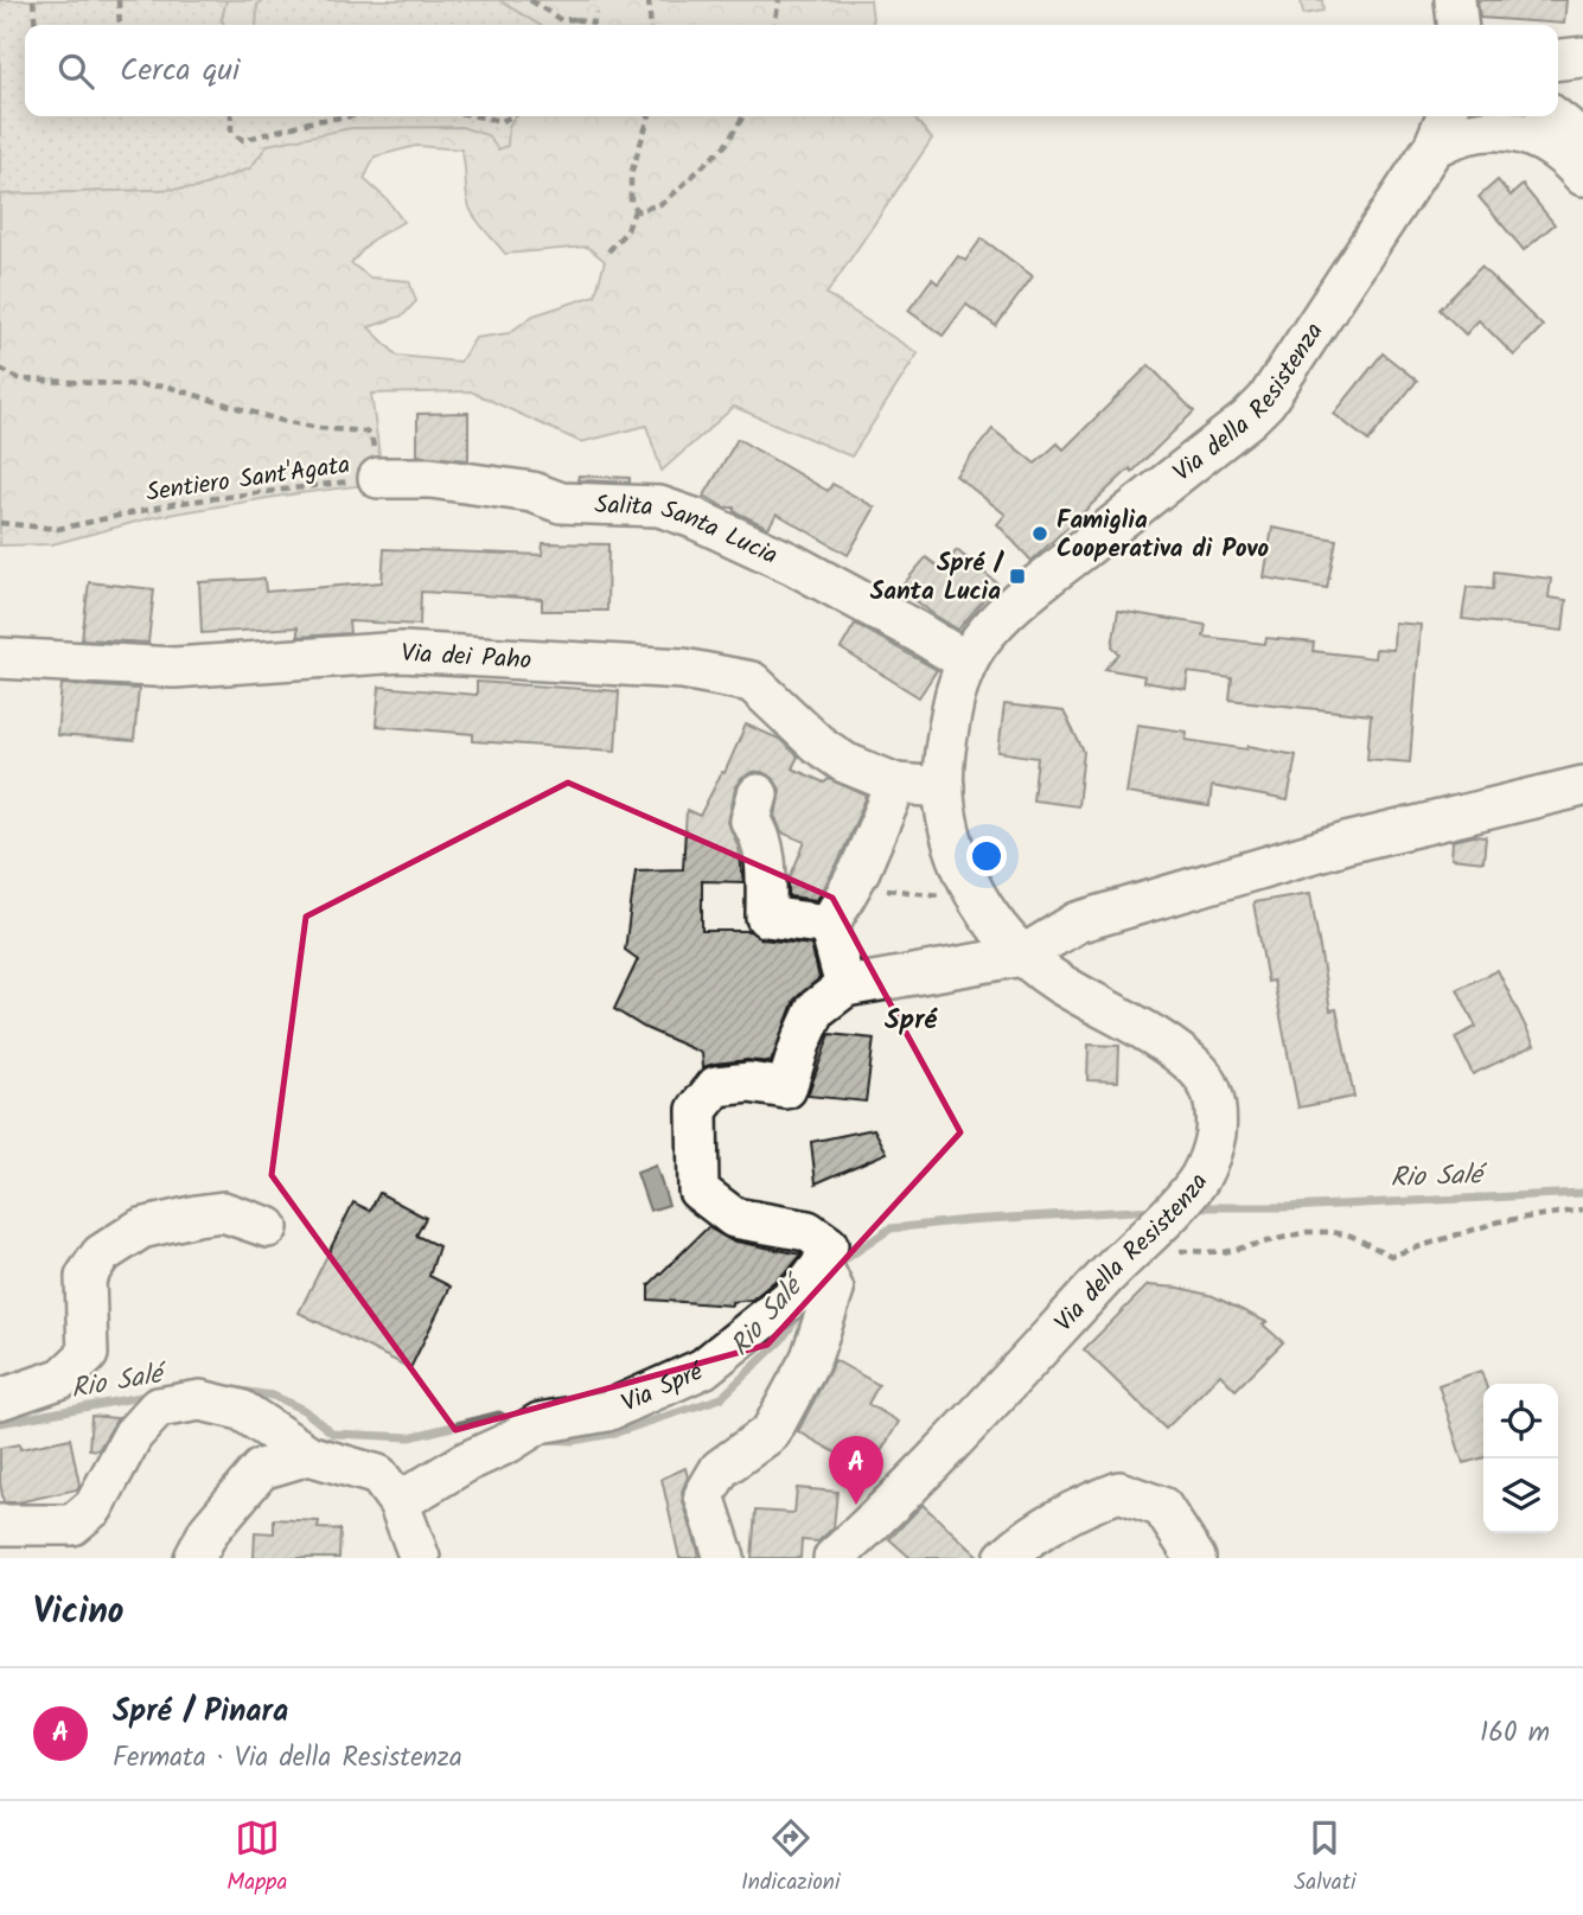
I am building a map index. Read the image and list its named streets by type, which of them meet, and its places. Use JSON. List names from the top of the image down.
{
  "streets": {
    "street": [
      "Via della Resistenza",
      "Salita Santa Lucia",
      "Via dei Paho",
      "Via Spré"
    ],
    "path": ["Sentiero Sant'Agata"]
  },
  "crossings": [
    ["Via della Resistenza", "Salita Santa Lucia"],
    ["Sentiero Sant'Agata", "Salita Santa Lucia"]
  ],
  "districts": ["Spré"],
  "water": ["Rio Salé"],
  "places": {
    "other": ["Famiglia Cooperativa di Povo"],
    "transit": ["Spré / Santa Lucia"]
  },
  "page": {
    "search": "Cerca qui",
    "pins": "A",
    "heading": "Vicino",
    "list": [
      {
        "mark": "A",
        "name": "Spré / Pinara",
        "note": "Fermata · Via della Resistenza",
        "value": "160 m"
      }
    ],
    "nav": ["Mappa", "Indicazioni", "Salvati"]
  }
}
